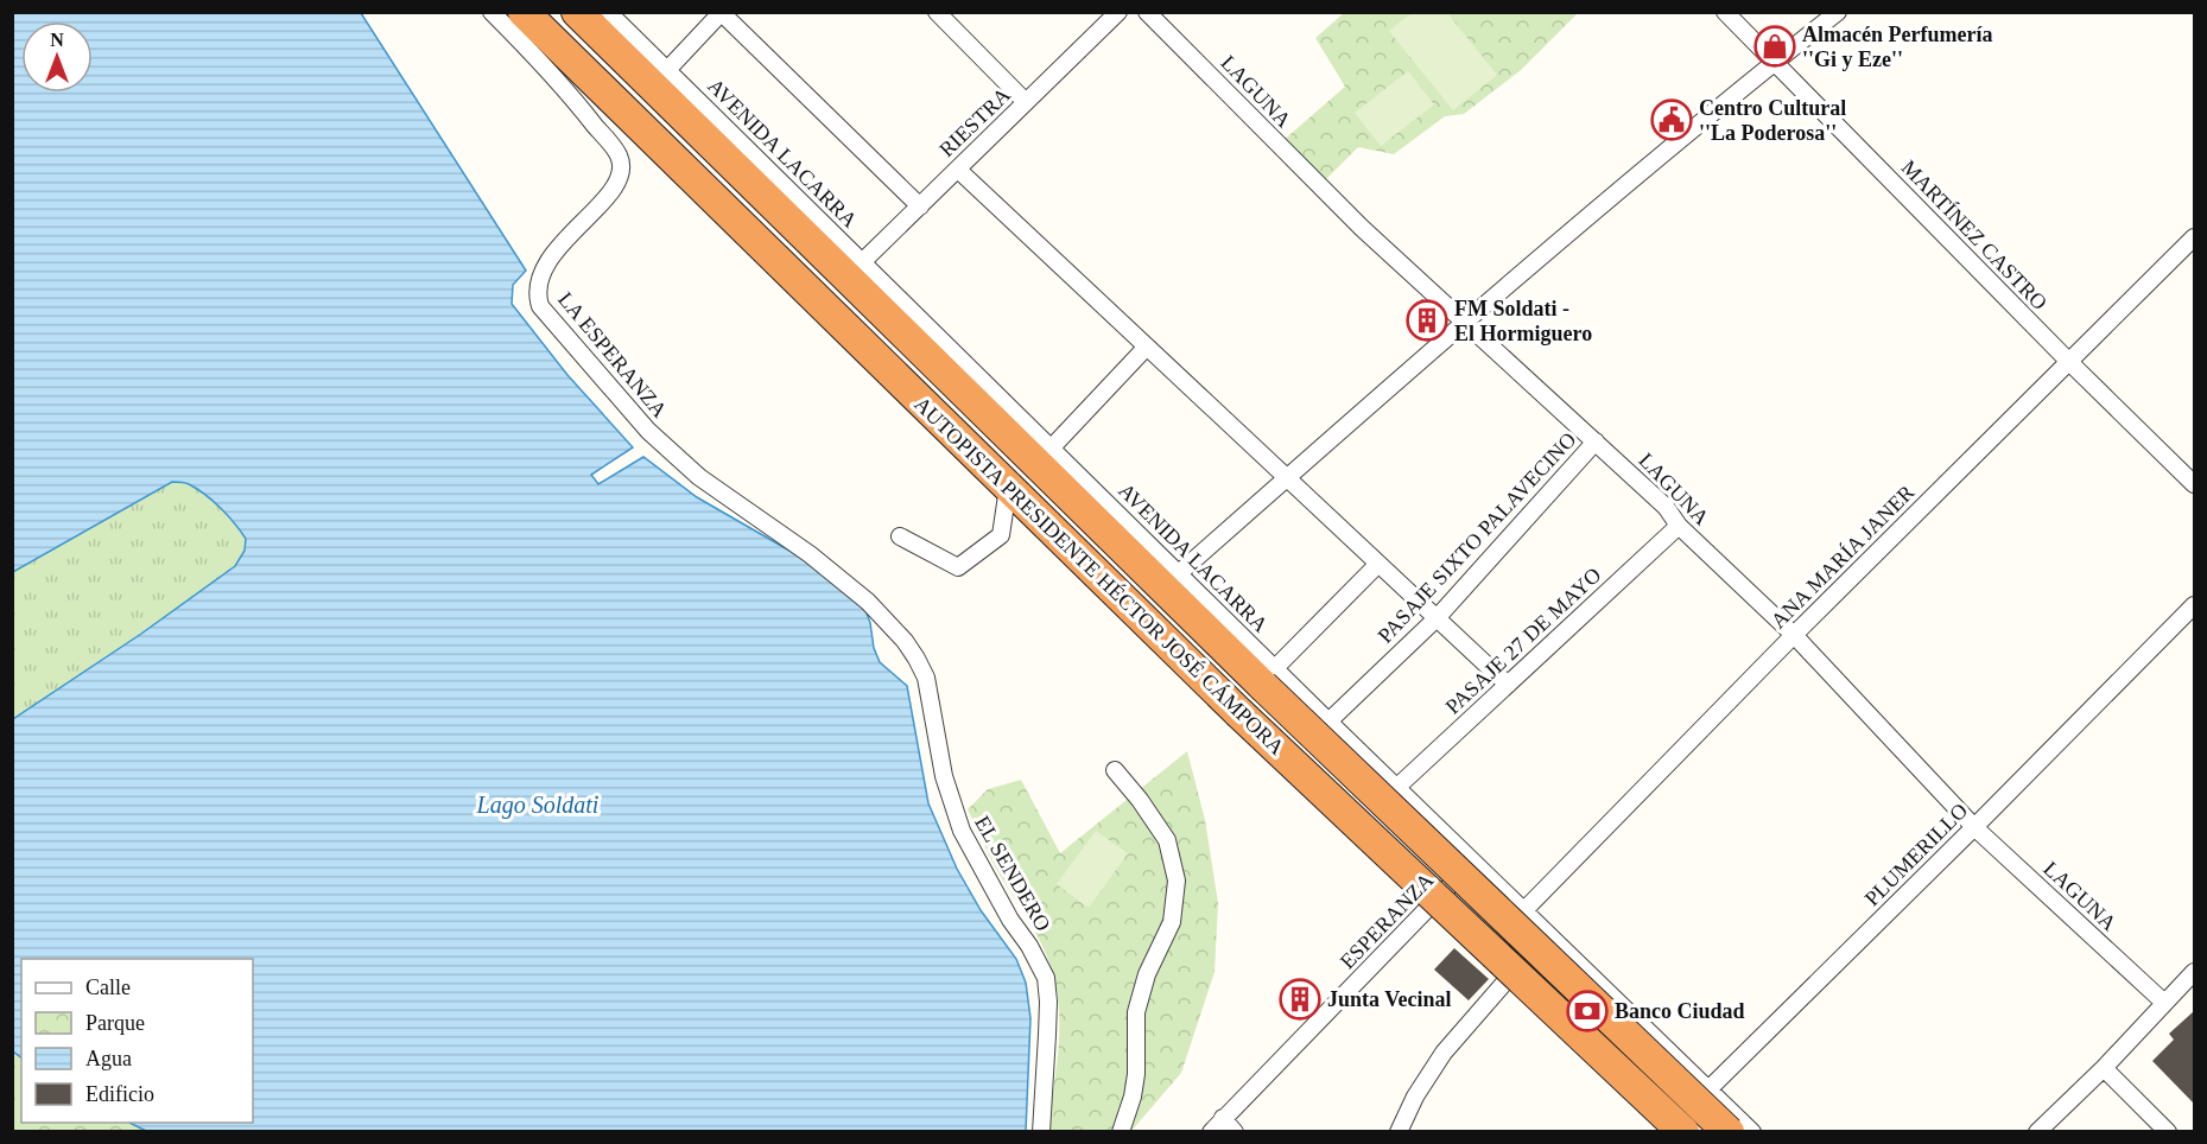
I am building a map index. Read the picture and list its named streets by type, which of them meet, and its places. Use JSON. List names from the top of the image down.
{
  "streets": {
    "highway": ["AUTOPISTA PRESIDENTE HÉCTOR JOSÉ CÁMPORA"],
    "street": [
      "LAGUNA",
      "RIESTRA",
      "AVENIDA LACARRA",
      "MARTÍNEZ CASTRO",
      "LA ESPERANZA",
      "PASAJE SIXTO PALAVECINO",
      "ANA MARÍA JANER",
      "PASAJE 27 DE MAYO",
      "PLUMERILLO",
      "EL SENDERO",
      "ESPERANZA"
    ]
  },
  "crossings": [
    ["LAGUNA", "PASAJE SIXTO PALAVECINO"],
    ["LAGUNA", "ANA MARÍA JANER"],
    ["LAGUNA", "PASAJE 27 DE MAYO"],
    ["LAGUNA", "PLUMERILLO"],
    ["RIESTRA", "AVENIDA LACARRA"],
    ["AVENIDA LACARRA", "PASAJE SIXTO PALAVECINO"],
    ["AVENIDA LACARRA", "ANA MARÍA JANER"],
    ["AVENIDA LACARRA", "AUTOPISTA PRESIDENTE HÉCTOR JOSÉ CÁMPORA"],
    ["AVENIDA LACARRA", "PASAJE 27 DE MAYO"],
    ["AVENIDA LACARRA", "PLUMERILLO"],
    ["AVENIDA LACARRA", "ESPERANZA"],
    ["MARTÍNEZ CASTRO", "ANA MARÍA JANER"],
    ["LA ESPERANZA", "EL SENDERO"]
  ],
  "water": ["Lago Soldati"],
  "places": {
    "shop": ["Almacén Perfumería ''Gi y Eze''"],
    "public building": ["Centro Cultural ''La Poderosa''"],
    "building": ["FM Soldati - El Hormiguero", "Junta Vecinal"],
    "bank": ["Banco Ciudad"]
  },
  "legend": [
    "Calle",
    "Parque",
    "Agua",
    "Edificio"
  ],
  "north": "top"
}
